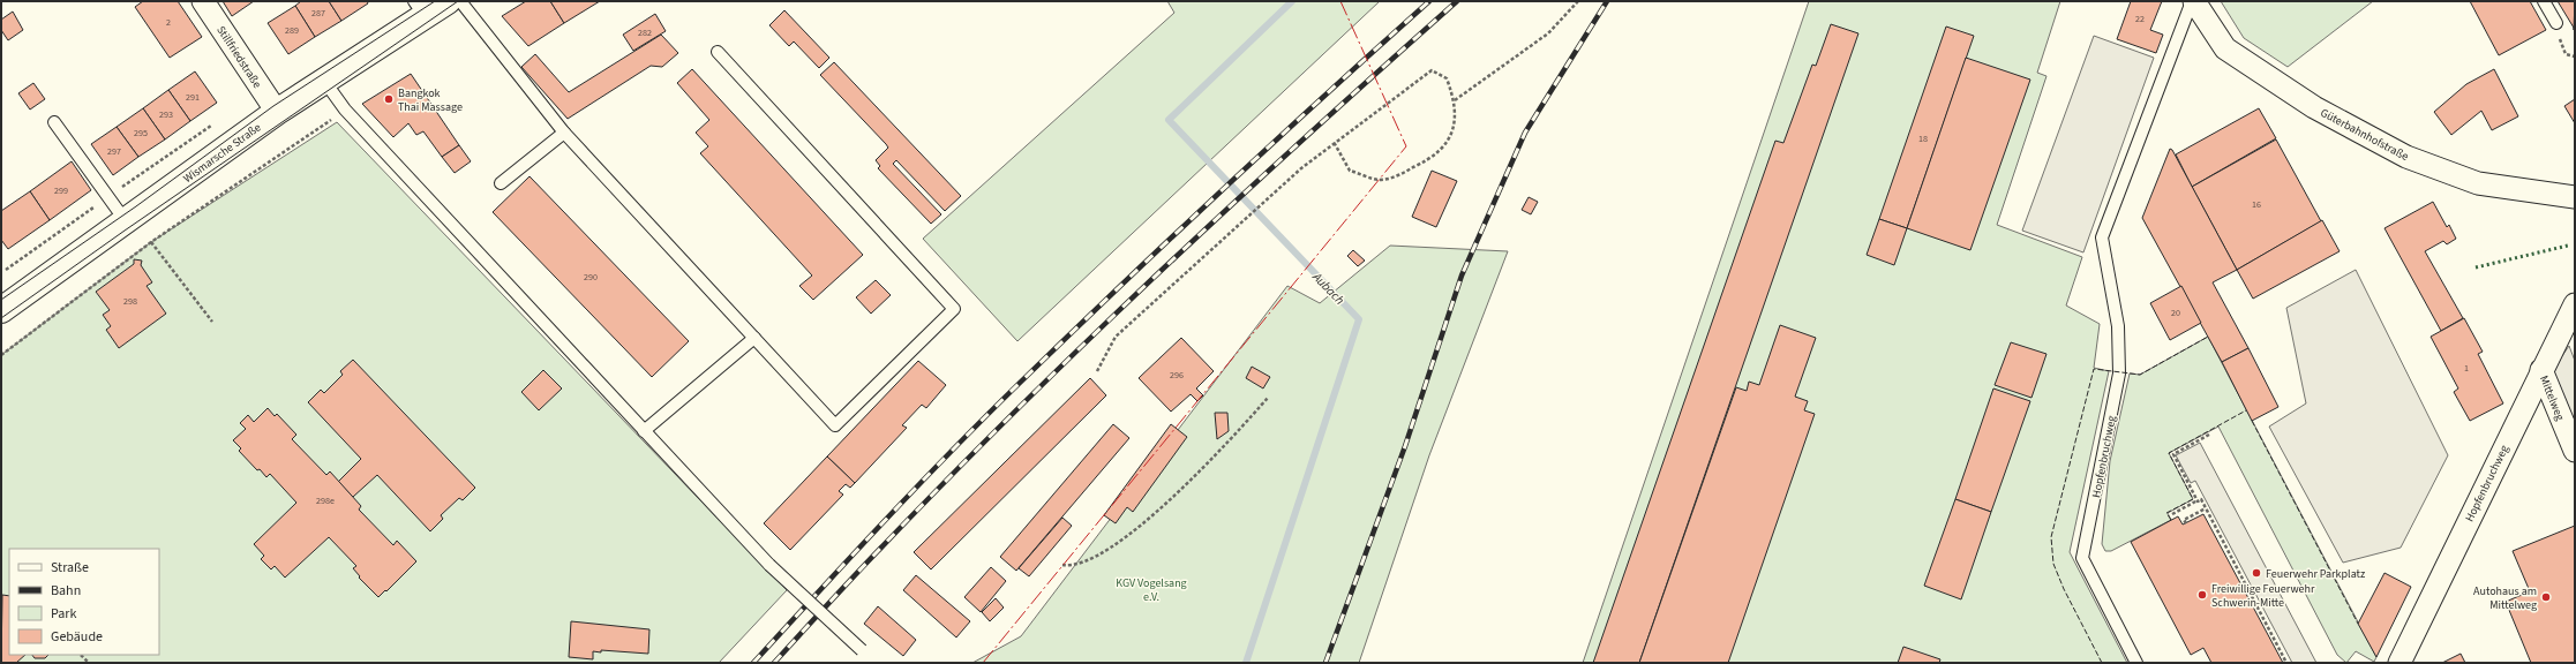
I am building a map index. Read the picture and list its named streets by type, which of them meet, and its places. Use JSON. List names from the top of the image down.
{
  "streets": {
    "main road": ["Wismarsche Straße"],
    "street": [
      "Stillfriedstraße",
      "Güterbahnhofstraße",
      "Mittelweg",
      "Hopfenbruchweg"
    ]
  },
  "crossings": [
    ["Stillfriedstraße", "Wismarsche Straße"],
    ["Güterbahnhofstraße", "Hopfenbruchweg"],
    ["Mittelweg", "Hopfenbruchweg"]
  ],
  "water": ["Aubach"],
  "parks": ["KGV Vogelsang e.V."],
  "places": [
    "Bangkok Thai Massage",
    "Feuerwehr Parkplatz",
    "Freiwillige Feuerwehr Schwerin-Mitte",
    "Autohaus am Mittelweg"
  ],
  "house_numbers": [
    "287",
    "22",
    "2",
    "289",
    "282",
    "291",
    "293",
    "295",
    "18",
    "297",
    "299",
    "16",
    "290",
    "298",
    "20",
    "1",
    "296",
    "298e"
  ],
  "legend": [
    "Straße",
    "Bahn",
    "Park",
    "Gebäude"
  ]
}
